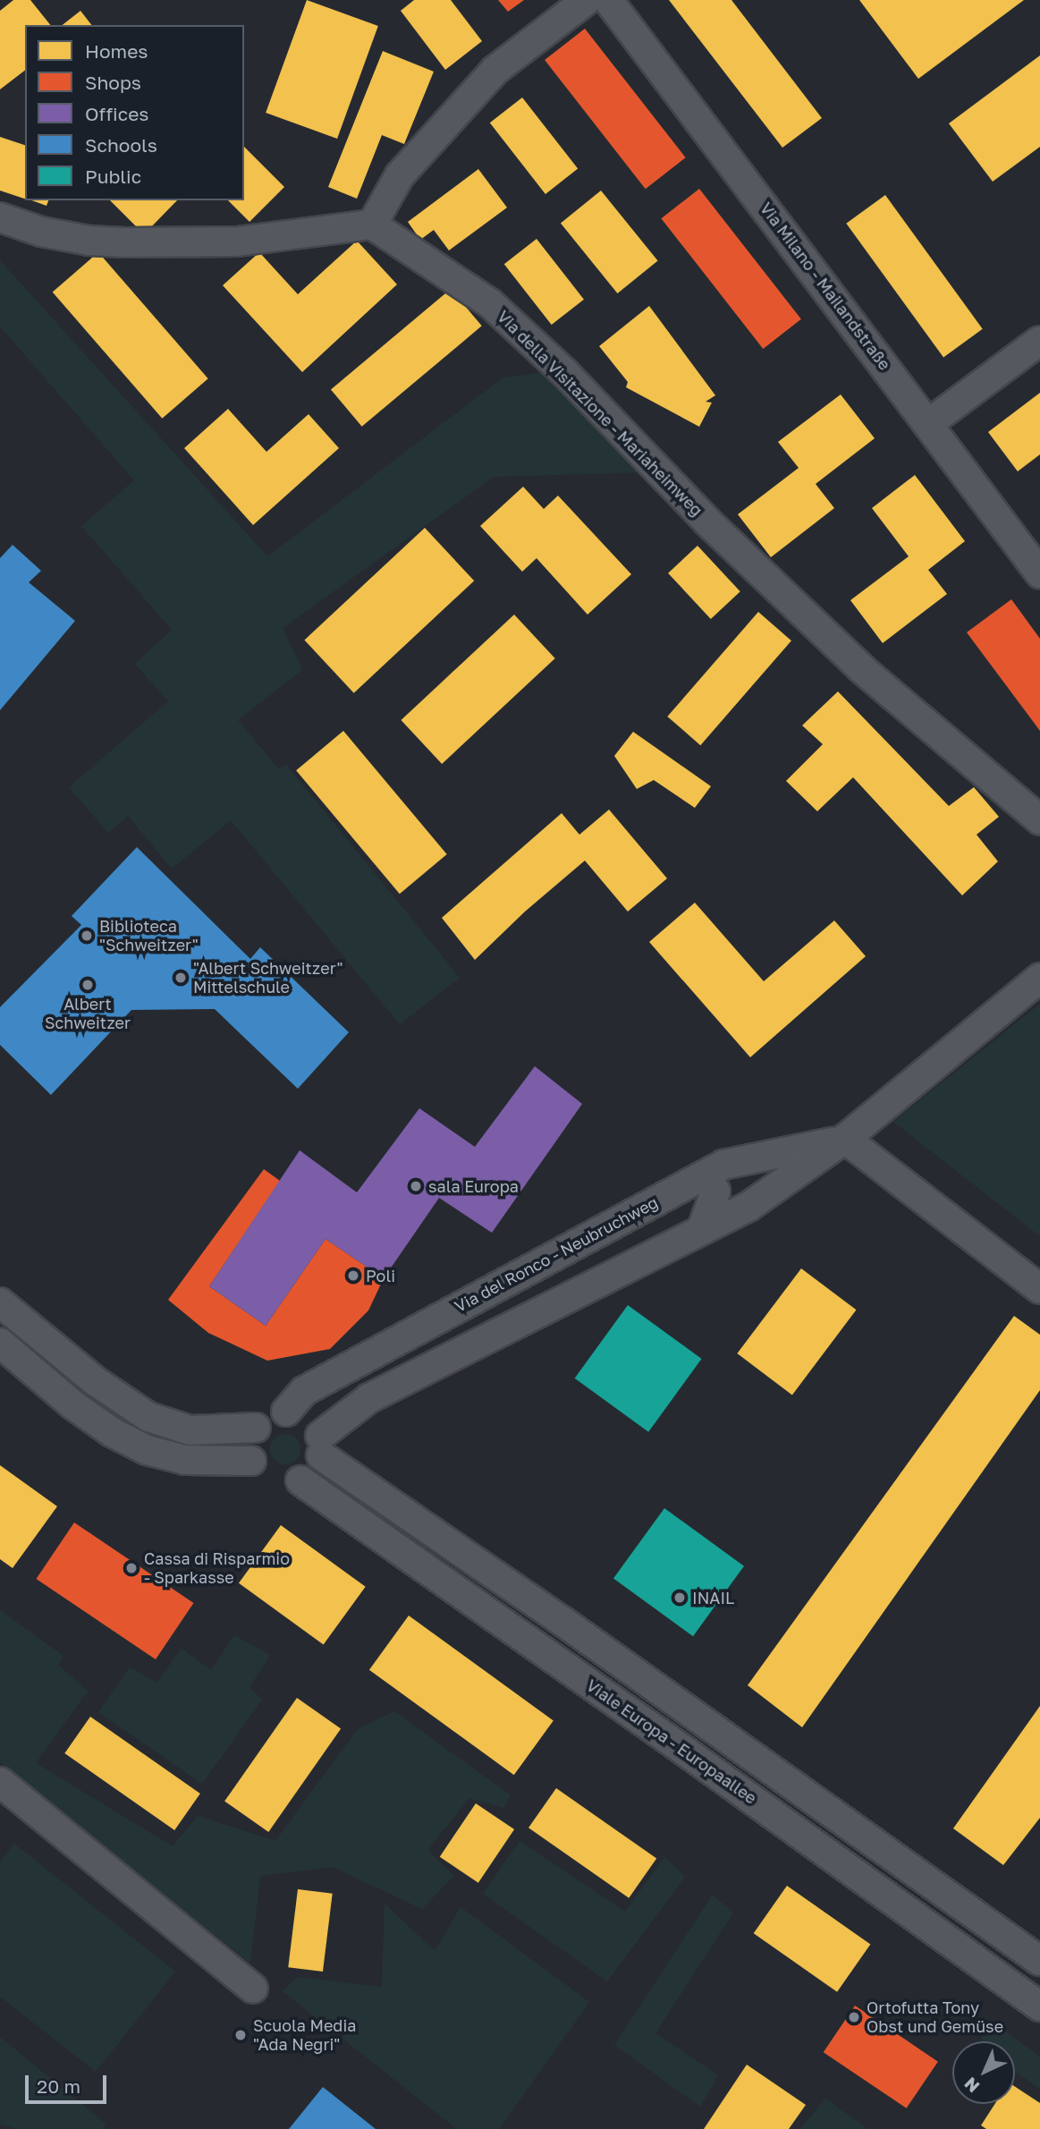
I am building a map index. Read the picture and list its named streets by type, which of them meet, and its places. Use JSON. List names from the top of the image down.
{
  "streets": {
    "street": [
      "Via Milano - Mailandstraße",
      "Via della Visitazione - Mariaheimweg",
      "Via del Ronco - Neubruchweg",
      "Viale Europa - Europaallee"
    ]
  },
  "crossings": [
    ["Via del Ronco - Neubruchweg", "Viale Europa - Europaallee"]
  ],
  "places": [
    "Biblioteca \"Schweitzer\"",
    "\"Albert Schweitzer\" Mittelschule",
    "Albert Schweitzer",
    "sala Europa",
    "Poli",
    "Cassa di Risparmio - Sparkasse",
    "INAIL",
    "Ortofutta Tony Obst und Gemüse",
    "Scuola Media \"Ada Negri\""
  ],
  "legend": [
    "Homes",
    "Shops",
    "Offices",
    "Schools",
    "Public"
  ],
  "scale_bar": "20 m",
  "north": "bottom left"
}
